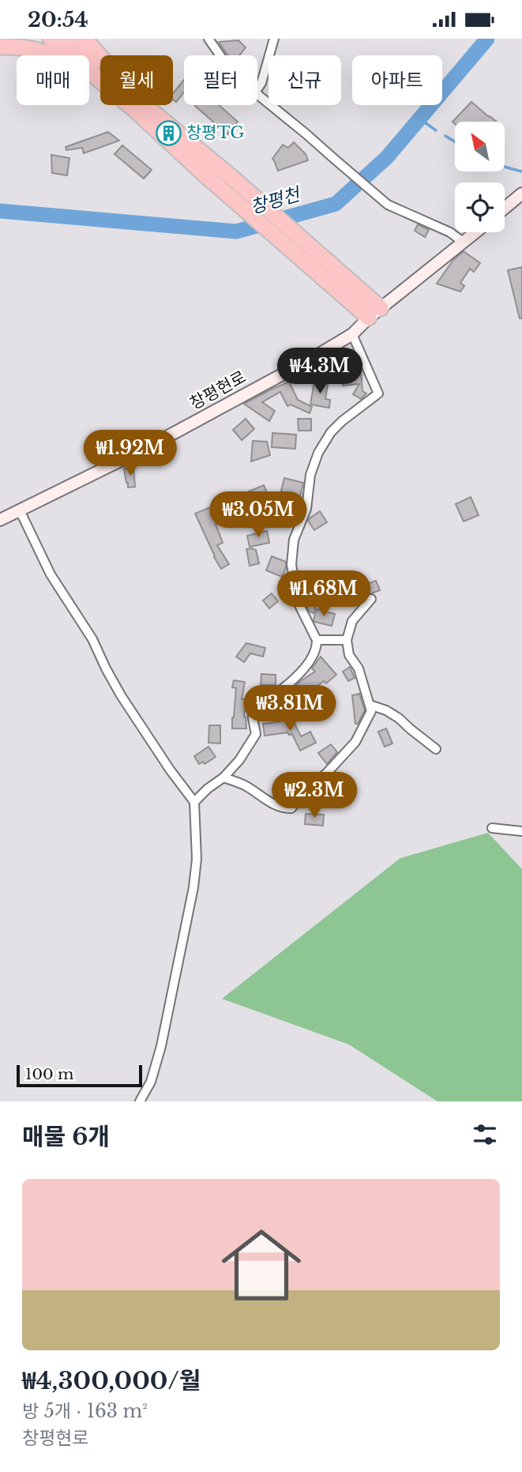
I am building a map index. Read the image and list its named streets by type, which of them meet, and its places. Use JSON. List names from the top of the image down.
{
  "streets": {
    "main road": ["창평현로"]
  },
  "water": ["창평천"],
  "places": {
    "building": ["창평TG"]
  },
  "scale_bar": "100 m",
  "north": "top left",
  "page": {
    "status": "20:54",
    "chip": [
      "매매",
      "월세",
      "필터",
      "신규",
      "아파트"
    ],
    "price": [
      "₩4.3M",
      "₩1.92M",
      "₩3.05M",
      "₩1.68M",
      "₩3.81M",
      "₩2.3M"
    ],
    "scale": "100 m",
    "heading": "매물 6개",
    "list": [
      {
        "name": "₩4,300,000/월",
        "note": "방 5개 · 163 m² · 창평현로"
      }
    ]
  }
}
